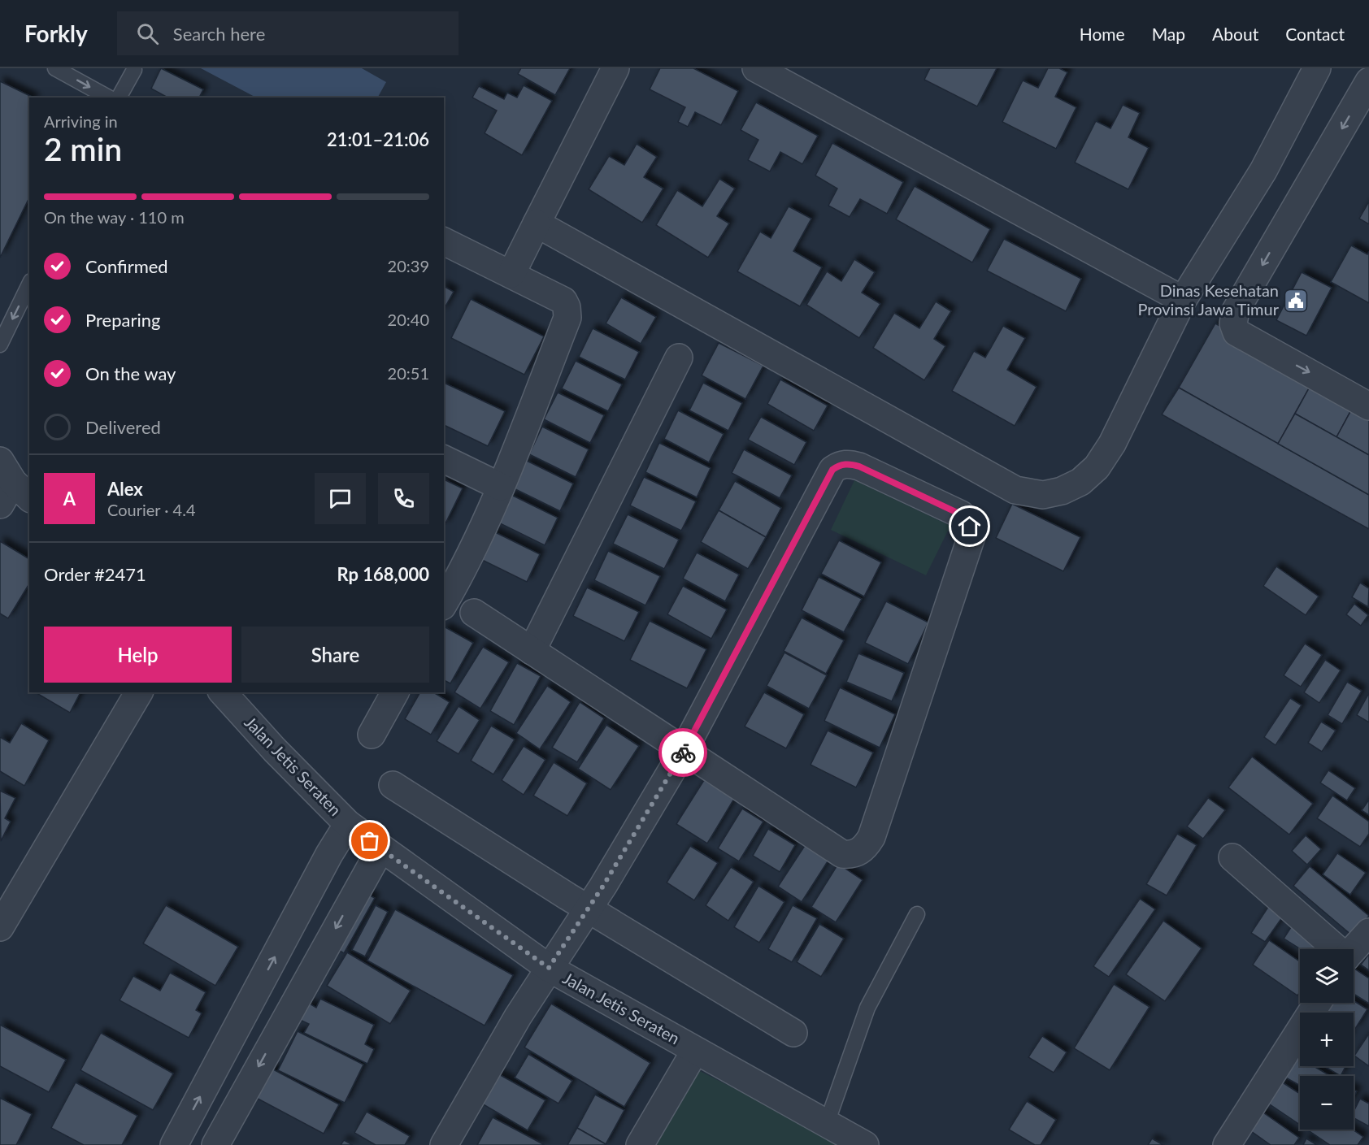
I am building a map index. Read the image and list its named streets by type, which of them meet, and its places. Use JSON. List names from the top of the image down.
{
  "streets": {
    "street": ["Jalan Jetis Seraten"]
  },
  "places": {
    "public building": ["Dinas Kesehatan Provinsi Jawa Timur"]
  },
  "page": {
    "header": "Forkly",
    "search": "Search here",
    "nav": [
      "Home",
      "Map",
      "About",
      "Contact"
    ],
    "heading": ["2 min", "Arriving in", "21:01–21:06"],
    "panel": [
      "Alex",
      "Courier · 4.4",
      "Order #2471",
      "Rp 168,000"
    ],
    "bar": "On the way · 110 m",
    "list": [
      ["Confirmed", "20:39"],
      ["Preparing", "20:40"],
      ["On the way", "20:51"],
      "Delivered"
    ],
    "round": "A",
    "buttons": ["Help", "Share"],
    "map_buttons": ["+", "−"]
  }
}
